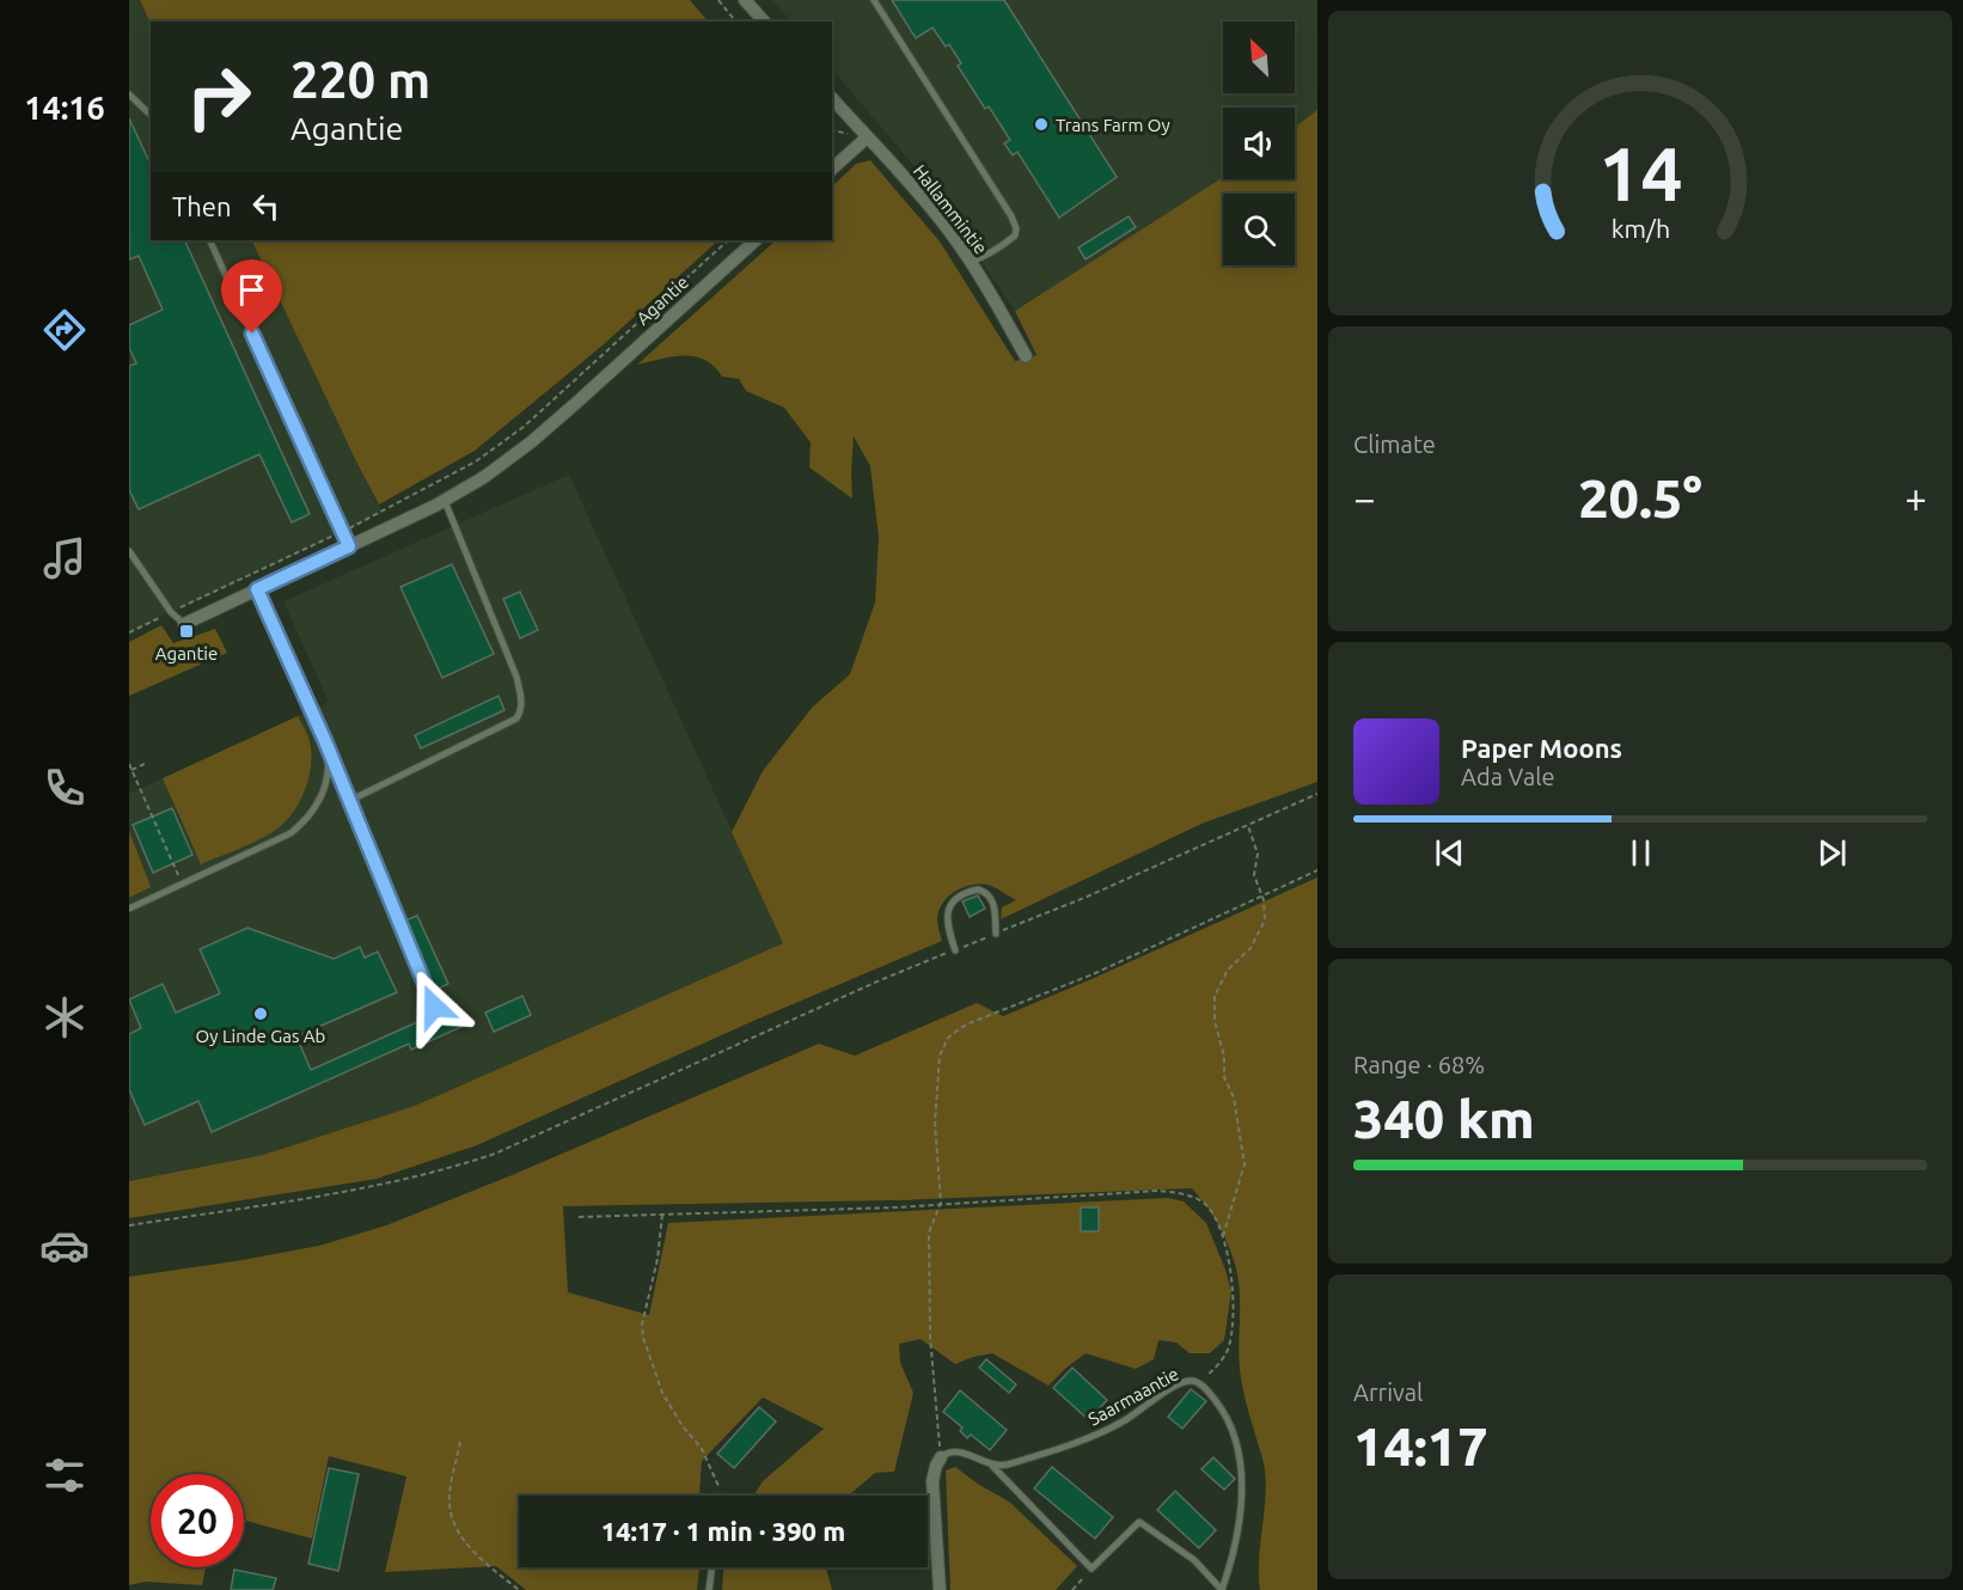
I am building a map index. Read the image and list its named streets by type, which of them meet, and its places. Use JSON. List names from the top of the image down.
{
  "streets": {
    "street": ["Hallammintie", "Agantie"],
    "lane": ["Saarmaantie"]
  },
  "places": {
    "other": ["Trans Farm Oy", "Oy Linde Gas Ab"],
    "transit": ["Agantie"]
  },
  "north": "top left",
  "page": {
    "tabs": "14:16",
    "turn": ["220 m", "Agantie"],
    "then": "Then",
    "tile": [
      "Climate",
      ["Range · 68%", "340 km"],
      ["Arrival", "14:17"]
    ],
    "heat": ["−", "20.5°", "+"],
    "song": ["Paper Moons", "Ada Vale"],
    "limit": "20",
    "trip": "14:17 · 1 min · 390 m",
    "gauge": ["14", "km/h"]
  }
}
